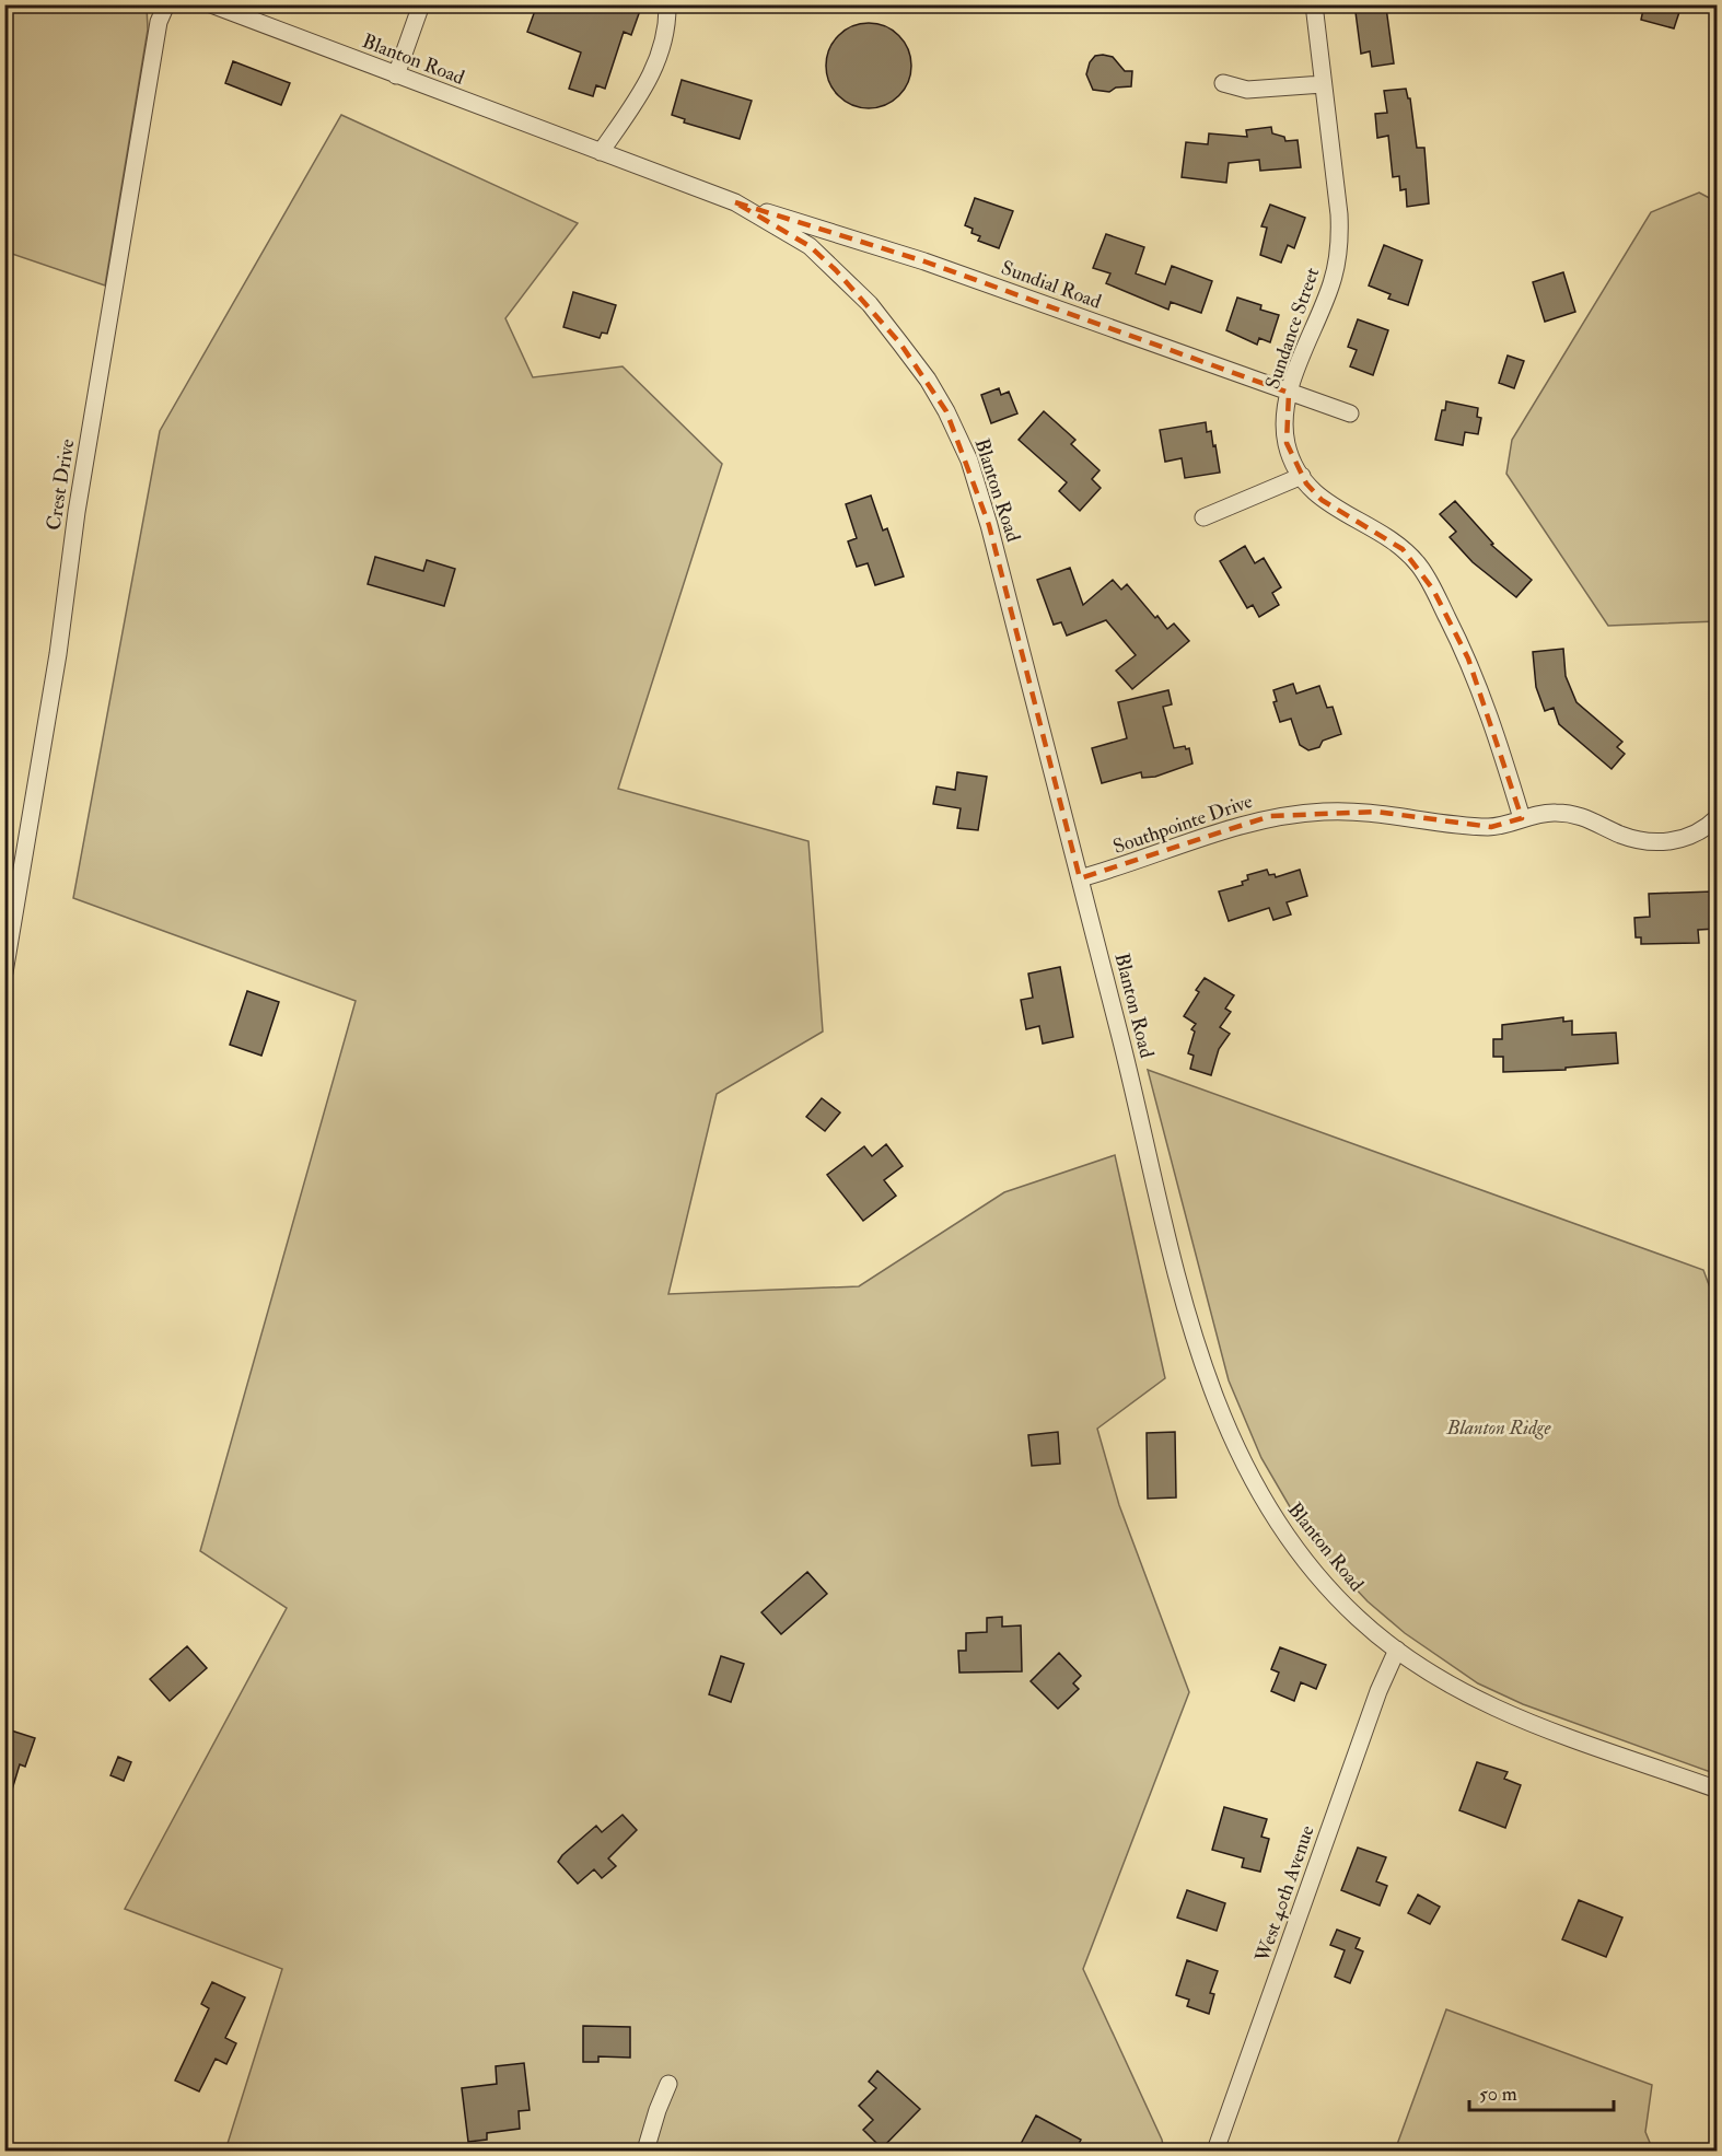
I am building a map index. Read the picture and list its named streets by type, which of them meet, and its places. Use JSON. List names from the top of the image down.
{
  "streets": {
    "street": [
      "Blanton Road",
      "Sundial Road",
      "Sundance Street",
      "Crest Drive",
      "Southpointe Drive",
      "West 40th Avenue"
    ]
  },
  "crossings": [
    ["Blanton Road", "Sundial Road"],
    ["Blanton Road", "Southpointe Drive"],
    ["Blanton Road", "West 40th Avenue"],
    ["Sundial Road", "Sundance Street"],
    ["Sundance Street", "Southpointe Drive"]
  ],
  "parks": ["Blanton Ridge"],
  "scale_bar": "50 m"
}
